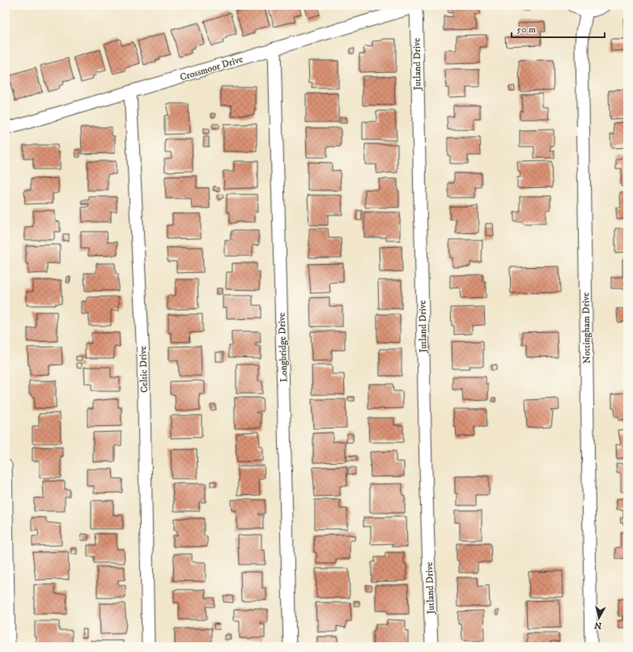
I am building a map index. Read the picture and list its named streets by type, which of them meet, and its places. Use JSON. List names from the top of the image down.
{
  "streets": {
    "street": [
      "Jutland Drive",
      "Crossmoor Drive",
      "Nottingham Drive",
      "Longbridge Drive",
      "Celtic Drive"
    ]
  },
  "crossings": [
    ["Jutland Drive", "Crossmoor Drive"],
    ["Crossmoor Drive", "Longbridge Drive"],
    ["Crossmoor Drive", "Celtic Drive"]
  ],
  "scale_bar": "50 m",
  "north": "bottom"
}
